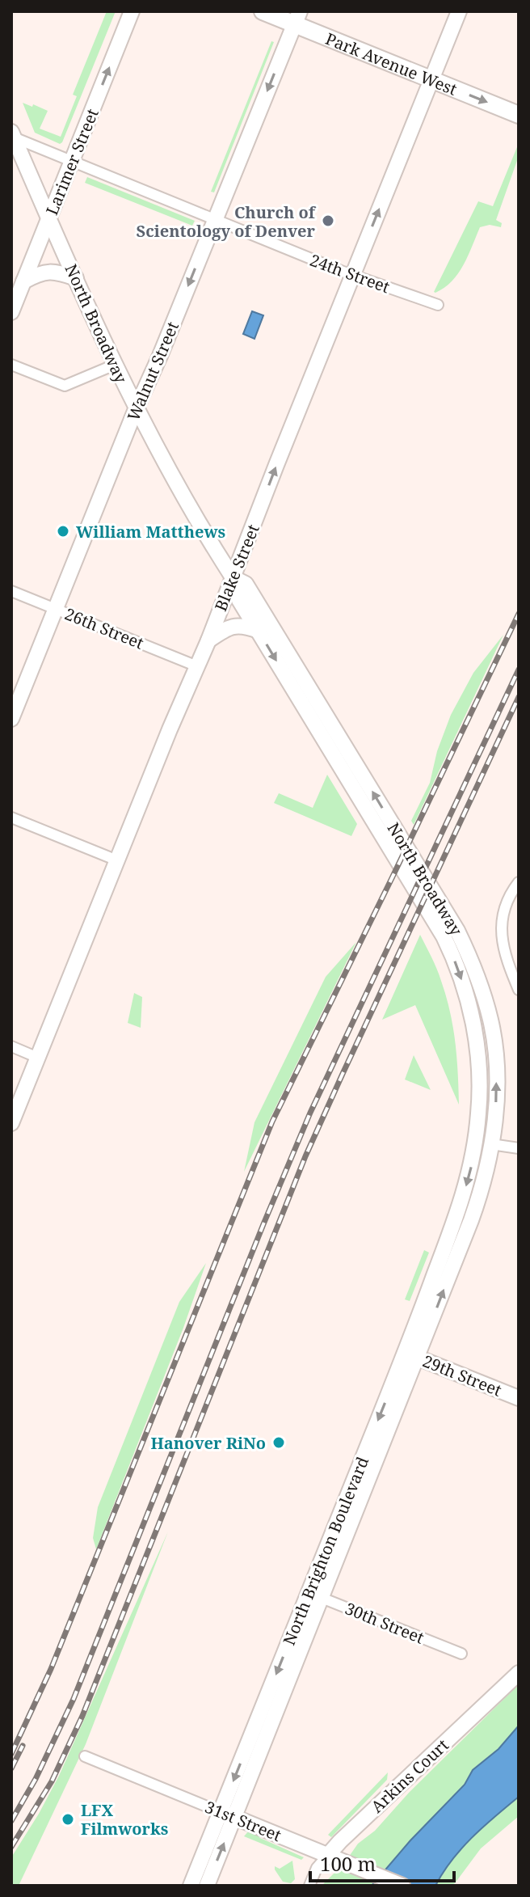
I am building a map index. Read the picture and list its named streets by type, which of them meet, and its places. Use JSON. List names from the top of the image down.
{
  "streets": {
    "main road": [
      "Park Avenue West",
      "Larimer Street",
      "North Broadway",
      "Walnut Street",
      "Blake Street",
      "29th Street",
      "North Brighton Boulevard",
      "Arkins Court",
      "31st Street"
    ],
    "street": ["24th Street", "26th Street", "30th Street"]
  },
  "crossings": [
    ["Park Avenue West", "Walnut Street"],
    ["Park Avenue West", "Blake Street"],
    ["Larimer Street", "24th Street"],
    ["Larimer Street", "North Broadway"],
    ["24th Street", "North Broadway"],
    ["24th Street", "Walnut Street"],
    ["24th Street", "Blake Street"],
    ["North Broadway", "Walnut Street"],
    ["North Broadway", "Blake Street"],
    ["North Broadway", "North Brighton Boulevard"],
    ["Walnut Street", "26th Street"],
    ["Blake Street", "26th Street"],
    ["29th Street", "North Brighton Boulevard"],
    ["North Brighton Boulevard", "30th Street"],
    ["North Brighton Boulevard", "31st Street"],
    ["Arkins Court", "31st Street"]
  ],
  "one_way": ["Larimer Street", "Walnut Street", "Blake Street"],
  "places": [
    "Church of Scientology of Denver",
    "William Matthews",
    "Hanover RiNo",
    "LFX Filmworks"
  ],
  "scale_bar": "100 m"
}
